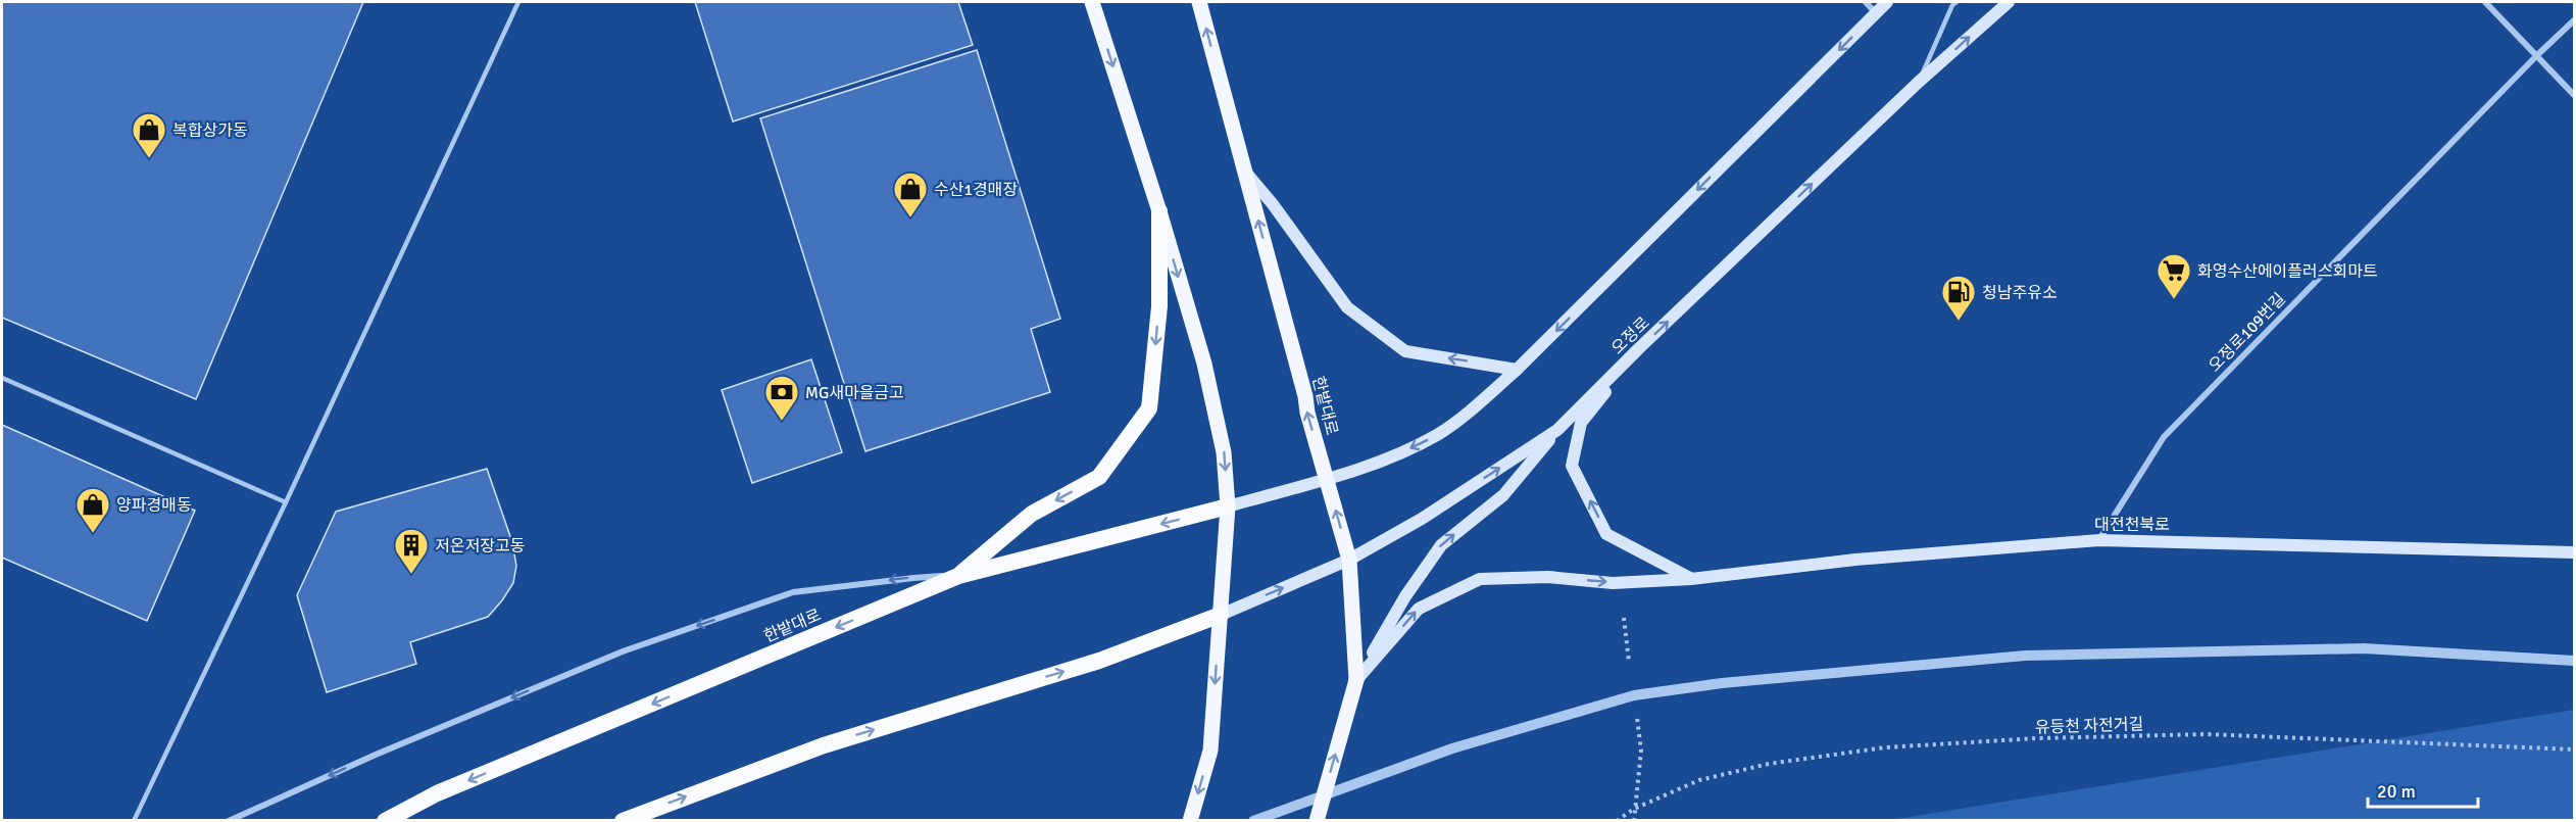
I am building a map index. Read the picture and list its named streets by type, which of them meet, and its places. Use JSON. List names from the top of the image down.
{
  "streets": {
    "highway": ["한밭대로"],
    "main road": ["오정로", "대전천북로"],
    "street": ["오정로109번길"],
    "path": ["유등천 자전거길"]
  },
  "crossings": [
    ["오정로109번길", "대전천북로"],
    ["오정로", "한밭대로"],
    ["한밭대로", "대전천북로"]
  ],
  "places": {
    "shop": ["복합상가동", "수산1경매장", "양파경매동"],
    "supermarket": ["화영수산에이플러스회마트"],
    "fuel station": ["청남주유소"],
    "bank": ["MG새마을금고"],
    "building": ["저온저장고동"]
  },
  "scale_bar": "20 m"
}
